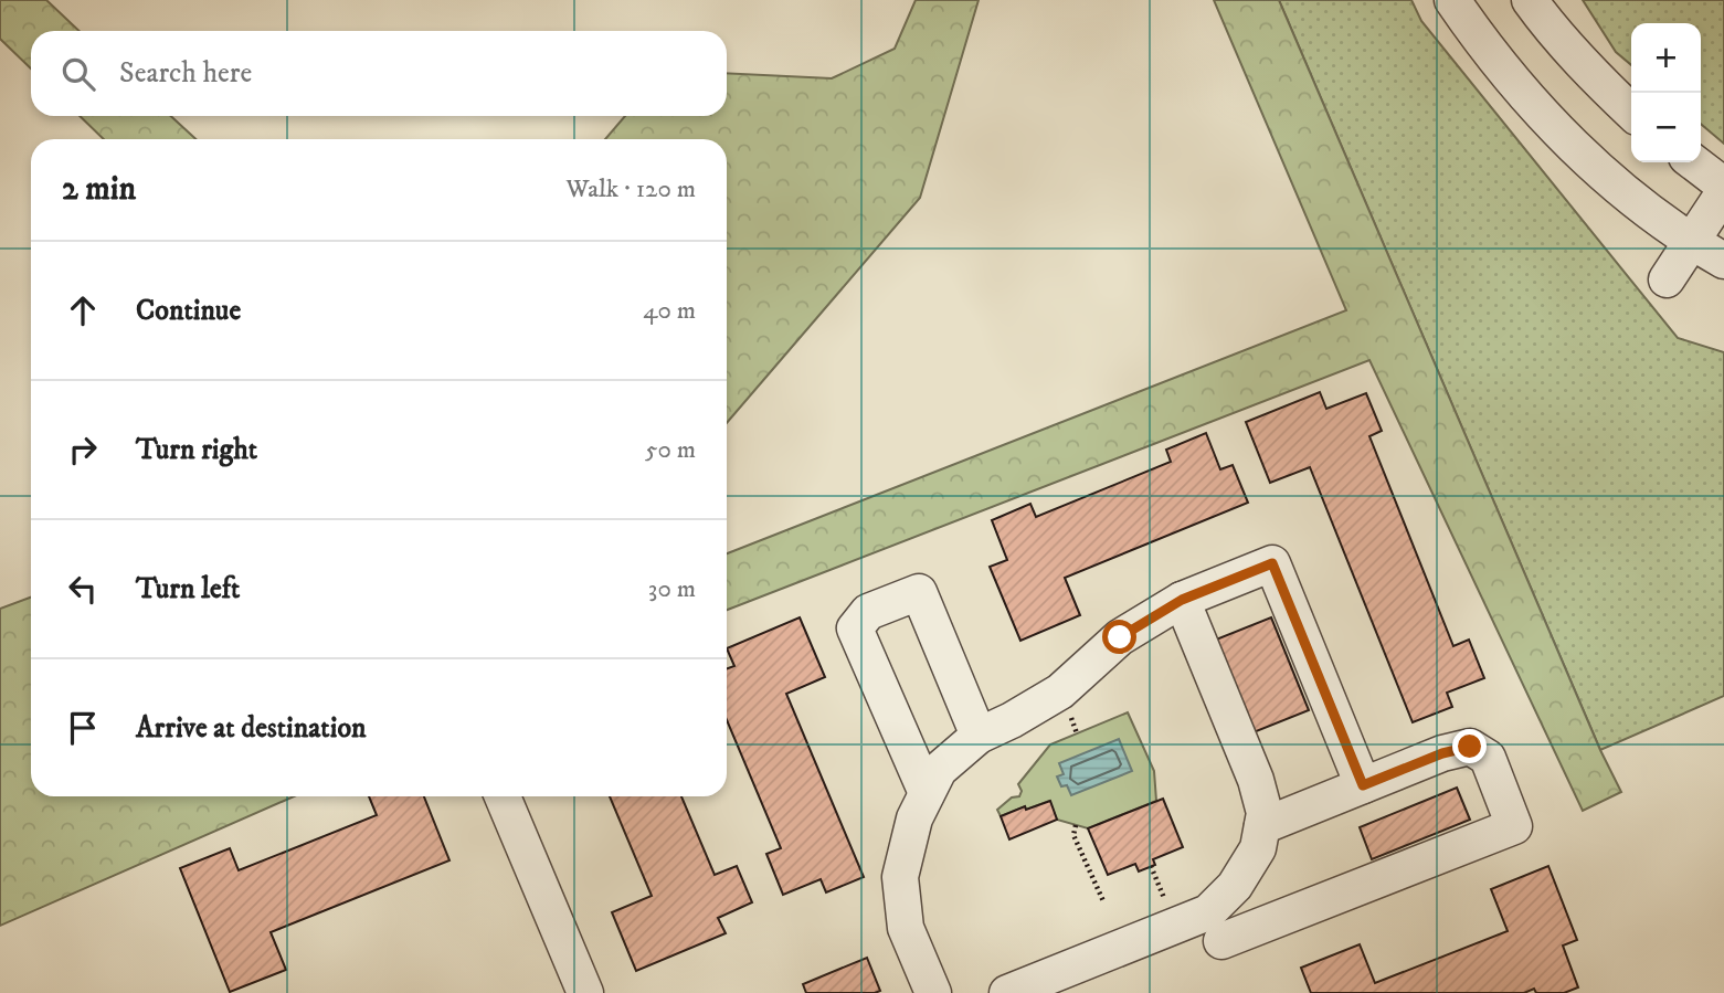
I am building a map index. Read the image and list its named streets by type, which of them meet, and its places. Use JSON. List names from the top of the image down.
{
  "page": {
    "map_buttons": ["+", "−"],
    "search": "Search here",
    "heading": ["2 min", "Walk · 120 m"],
    "list": [
      ["Continue", "40 m"],
      ["Turn right", "50 m"],
      ["Turn left", "30 m"],
      "Arrive at destination"
    ]
  }
}
